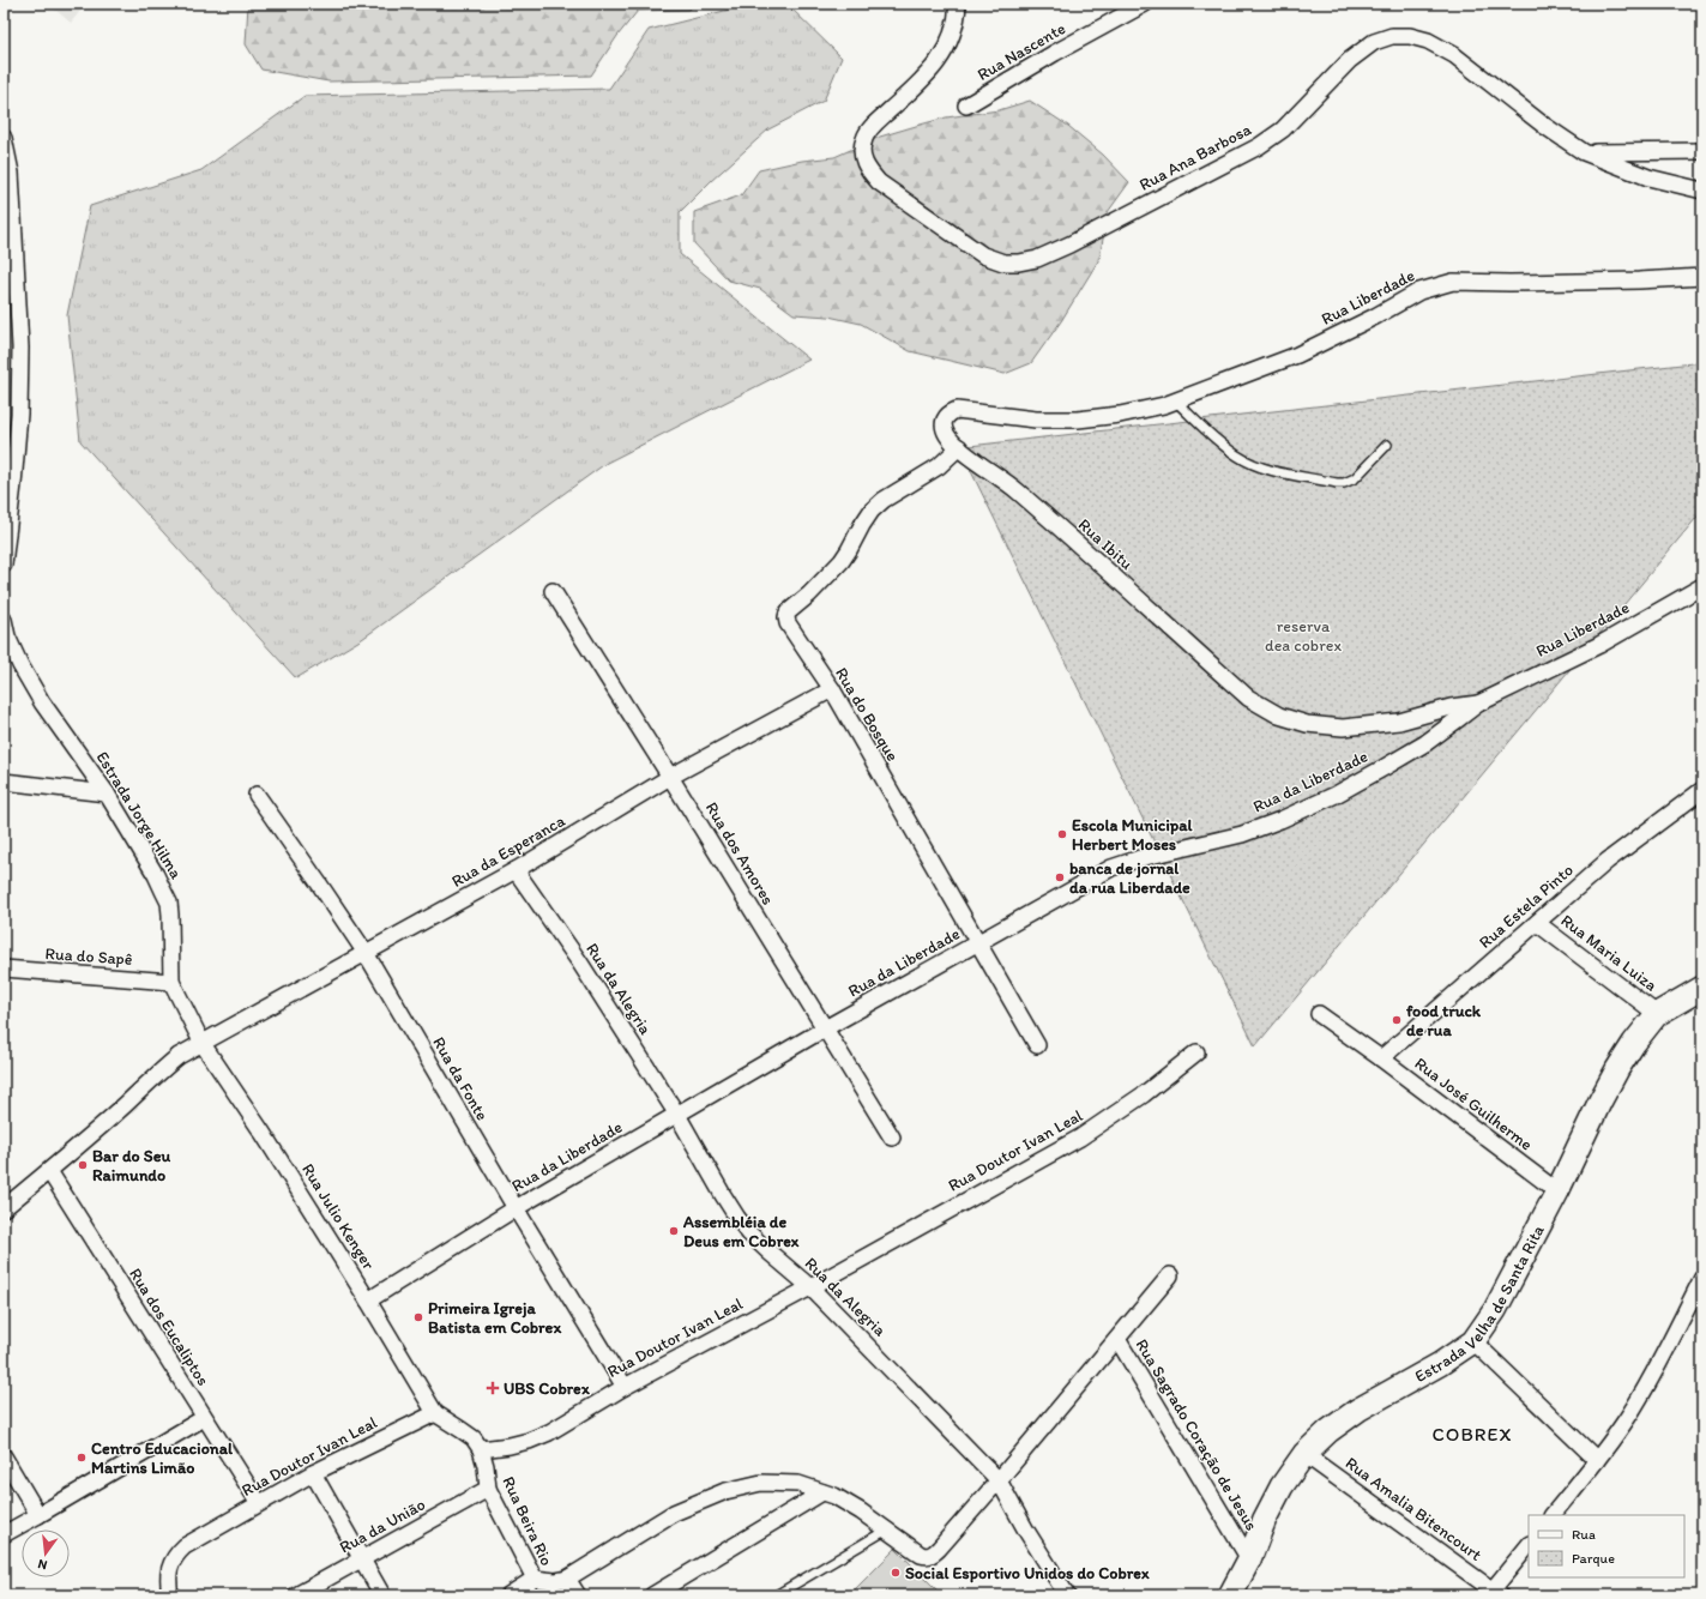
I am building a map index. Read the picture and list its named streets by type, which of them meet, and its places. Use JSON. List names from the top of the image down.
{
  "streets": {
    "street": [
      "Rua Nascente",
      "Rua Ana Barbosa",
      "Rua Liberdade",
      "Rua Ibitu",
      "Rua do Bosque",
      "Rua da Liberdade",
      "Estrada Jorge Hilma",
      "Rua da Esperanca",
      "Rua dos Amores",
      "Rua Estela Pinto",
      "Rua Maria Luiza",
      "Rua do Sapê",
      "Rua da Alegria",
      "Rua da Fonte",
      "Rua José Guilherme",
      "Rua Doutor Ivan Leal",
      "Rua Julio Kenger",
      "Estrada Velha de Santa Rita",
      "Rua dos Eucaliptos",
      "Rua Sagrado Coração de Jesus",
      "Rua Amalia Bitencourt",
      "Rua Beira Rio",
      "Rua da União"
    ]
  },
  "crossings": [
    ["Rua Liberdade", "Rua Ibitu"],
    ["Rua Liberdade", "Rua da Liberdade"],
    ["Rua Ibitu", "Rua do Bosque"],
    ["Rua Ibitu", "Rua da Liberdade"],
    ["Rua do Bosque", "Rua da Liberdade"],
    ["Rua do Bosque", "Rua da Esperanca"],
    ["Rua da Liberdade", "Rua dos Amores"],
    ["Rua da Liberdade", "Rua da Alegria"],
    ["Rua da Liberdade", "Rua da Fonte"],
    ["Rua da Liberdade", "Rua Julio Kenger"],
    ["Estrada Jorge Hilma", "Rua da Esperanca"],
    ["Estrada Jorge Hilma", "Rua do Sapê"],
    ["Estrada Jorge Hilma", "Rua Julio Kenger"],
    ["Rua da Esperanca", "Rua dos Amores"],
    ["Rua da Esperanca", "Rua da Alegria"],
    ["Rua da Esperanca", "Rua da Fonte"],
    ["Rua da Esperanca", "Rua Julio Kenger"],
    ["Rua da Esperanca", "Rua dos Eucaliptos"],
    ["Rua Estela Pinto", "Rua Maria Luiza"],
    ["Rua Estela Pinto", "Rua José Guilherme"],
    ["Rua Maria Luiza", "Estrada Velha de Santa Rita"],
    ["Rua da Alegria", "Rua Doutor Ivan Leal"],
    ["Rua da Alegria", "Rua Sagrado Coração de Jesus"],
    ["Rua da Fonte", "Rua Doutor Ivan Leal"],
    ["Rua José Guilherme", "Estrada Velha de Santa Rita"],
    ["Rua Doutor Ivan Leal", "Rua Julio Kenger"],
    ["Rua Doutor Ivan Leal", "Rua dos Eucaliptos"],
    ["Rua Doutor Ivan Leal", "Rua Beira Rio"],
    ["Estrada Velha de Santa Rita", "Rua Sagrado Coração de Jesus"],
    ["Estrada Velha de Santa Rita", "Rua Amalia Bitencourt"],
    ["Rua Beira Rio", "Rua da União"]
  ],
  "districts": ["COBREX"],
  "parks": ["reserva dea cobrex"],
  "places": {
    "other": [
      "Escola Municipal Herbert Moses",
      "banca de jornal da rua Liberdade",
      "food truck de rua",
      "Bar do Seu Raimundo",
      "Assembléia de Deus em Cobrex",
      "Primeira Igreja Batista em Cobrex",
      "Centro Educacional Martins Limão",
      "Social Esportivo Unidos do Cobrex"
    ],
    "health": ["UBS Cobrex"]
  },
  "legend": ["Rua", "Parque"],
  "north": "bottom"
}
